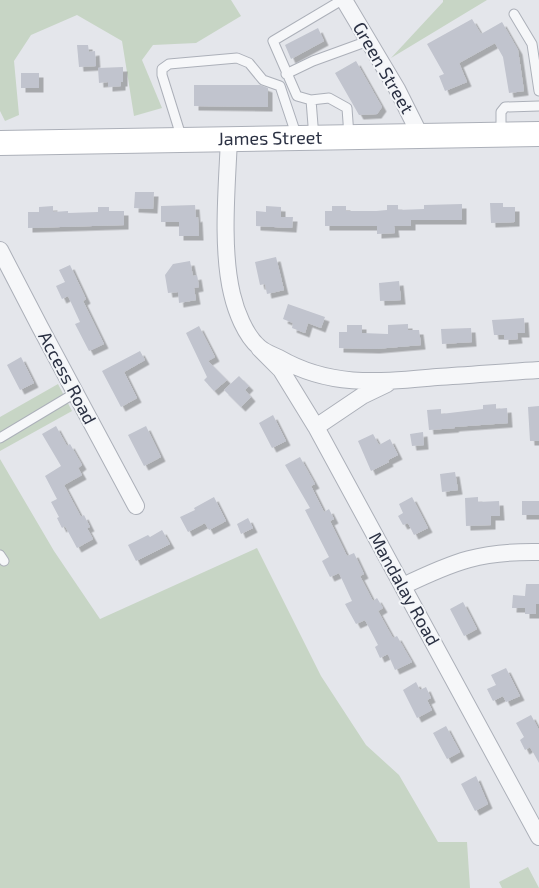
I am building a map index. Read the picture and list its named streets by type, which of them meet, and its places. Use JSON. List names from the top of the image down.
{
  "streets": {
    "main road": ["James Street"],
    "street": ["Green Street", "Access Road", "Mandalay Road"]
  },
  "crossings": [
    ["Green Street", "James Street"],
    ["James Street", "Mandalay Road"]
  ]
}
